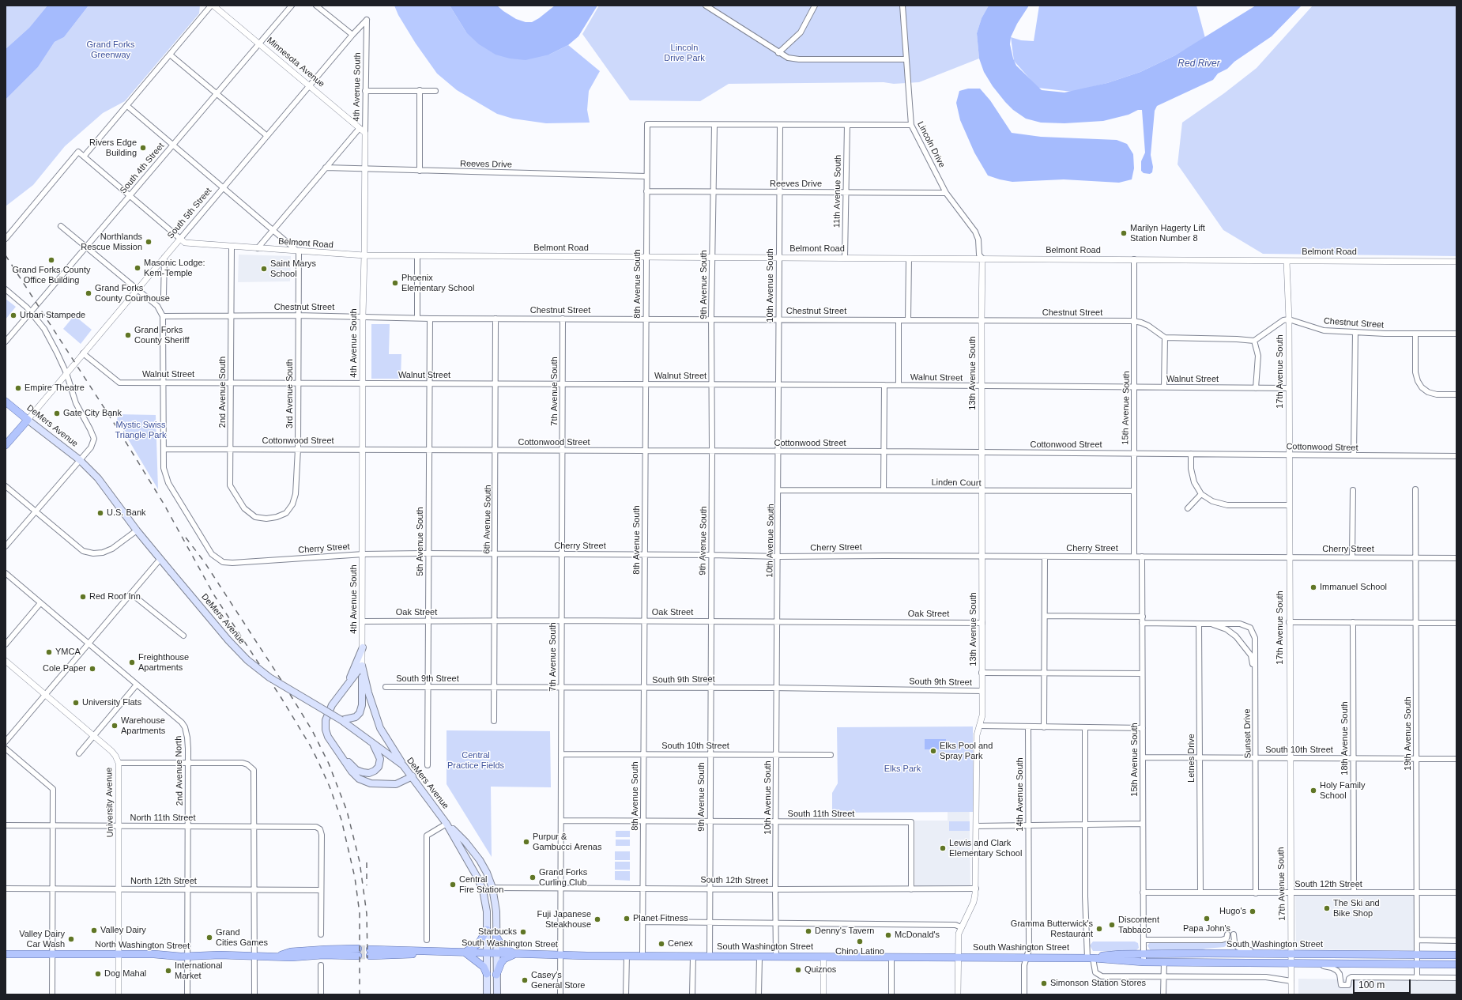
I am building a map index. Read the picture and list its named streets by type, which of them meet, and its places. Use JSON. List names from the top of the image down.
{
  "streets": {
    "main road": ["DeMers Avenue", "South Washington Street", "North Washington Street"],
    "street": [
      "Minnesota Avenue",
      "4th Avenue South",
      "Lincoln Drive",
      "Reeves Drive",
      "South 4th Street",
      "11th Avenue South",
      "South 5th Street",
      "Belmont Road",
      "8th Avenue South",
      "9th Avenue South",
      "10th Avenue South",
      "Chestnut Street",
      "17th Avenue South",
      "13th Avenue South",
      "Walnut Street",
      "7th Avenue South",
      "2nd Avenue South",
      "3rd Avenue South",
      "15th Avenue South",
      "Cottonwood Street",
      "Linden Court",
      "6th Avenue South",
      "5th Avenue South",
      "Cherry Street",
      "Oak Street",
      "South 9th Street",
      "Sunset Drive",
      "19th Avenue South",
      "18th Avenue South",
      "South 10th Street",
      "Letnes Drive",
      "2nd Avenue North",
      "14th Avenue South",
      "University Avenue",
      "South 11th Street",
      "North 11th Street",
      "South 12th Street",
      "North 12th Street"
    ]
  },
  "crossings": [
    ["Minnesota Avenue", "4th Avenue South"],
    ["Minnesota Avenue", "South 4th Street"],
    ["Minnesota Avenue", "South 5th Street"],
    ["4th Avenue South", "Reeves Drive"],
    ["4th Avenue South", "South 5th Street"],
    ["4th Avenue South", "Belmont Road"],
    ["4th Avenue South", "Chestnut Street"],
    ["4th Avenue South", "Walnut Street"],
    ["4th Avenue South", "Cottonwood Street"],
    ["4th Avenue South", "Cherry Street"],
    ["4th Avenue South", "Oak Street"],
    ["Lincoln Drive", "Reeves Drive"],
    ["Lincoln Drive", "Belmont Road"],
    ["Lincoln Drive", "13th Avenue South"],
    ["Reeves Drive", "11th Avenue South"],
    ["Reeves Drive", "8th Avenue South"],
    ["Reeves Drive", "9th Avenue South"],
    ["Reeves Drive", "10th Avenue South"],
    ["11th Avenue South", "Belmont Road"],
    ["South 5th Street", "Belmont Road"],
    ["South 5th Street", "Walnut Street"],
    ["South 5th Street", "DeMers Avenue"],
    ["Belmont Road", "8th Avenue South"],
    ["Belmont Road", "9th Avenue South"],
    ["Belmont Road", "10th Avenue South"],
    ["Belmont Road", "17th Avenue South"],
    ["Belmont Road", "13th Avenue South"],
    ["Belmont Road", "2nd Avenue South"],
    ["Belmont Road", "3rd Avenue South"],
    ["Belmont Road", "15th Avenue South"],
    ["8th Avenue South", "9th Avenue South"],
    ["8th Avenue South", "Chestnut Street"],
    ["8th Avenue South", "Walnut Street"],
    ["8th Avenue South", "Cottonwood Street"],
    ["8th Avenue South", "Cherry Street"],
    ["8th Avenue South", "Oak Street"],
    ["8th Avenue South", "South 9th Street"],
    ["8th Avenue South", "South 10th Street"],
    ["8th Avenue South", "South 11th Street"],
    ["8th Avenue South", "South 12th Street"],
    ["8th Avenue South", "South Washington Street"],
    ["9th Avenue South", "Chestnut Street"],
    ["9th Avenue South", "Walnut Street"],
    ["9th Avenue South", "Cottonwood Street"],
    ["9th Avenue South", "Cherry Street"],
    ["9th Avenue South", "Oak Street"],
    ["9th Avenue South", "South 9th Street"],
    ["9th Avenue South", "South 10th Street"],
    ["9th Avenue South", "South 11th Street"],
    ["9th Avenue South", "South 12th Street"],
    ["9th Avenue South", "South Washington Street"],
    ["10th Avenue South", "Chestnut Street"],
    ["10th Avenue South", "Walnut Street"],
    ["10th Avenue South", "Cottonwood Street"],
    ["10th Avenue South", "Linden Court"],
    ["10th Avenue South", "Cherry Street"],
    ["10th Avenue South", "Oak Street"],
    ["10th Avenue South", "South 9th Street"],
    ["10th Avenue South", "South 10th Street"],
    ["10th Avenue South", "South 11th Street"],
    ["10th Avenue South", "South 12th Street"],
    ["10th Avenue South", "South Washington Street"],
    ["Chestnut Street", "17th Avenue South"],
    ["Chestnut Street", "13th Avenue South"],
    ["Chestnut Street", "7th Avenue South"],
    ["Chestnut Street", "2nd Avenue South"],
    ["Chestnut Street", "3rd Avenue South"],
    ["Chestnut Street", "15th Avenue South"],
    ["Chestnut Street", "6th Avenue South"],
    ["Chestnut Street", "5th Avenue South"],
    ["17th Avenue South", "Walnut Street"],
    ["17th Avenue South", "Cottonwood Street"],
    ["17th Avenue South", "Cherry Street"],
    ["17th Avenue South", "South 10th Street"],
    ["17th Avenue South", "South 12th Street"],
    ["17th Avenue South", "South Washington Street"],
    ["13th Avenue South", "Walnut Street"],
    ["13th Avenue South", "Cottonwood Street"],
    ["13th Avenue South", "Linden Court"],
    ["13th Avenue South", "Cherry Street"],
    ["13th Avenue South", "Oak Street"],
    ["13th Avenue South", "South 9th Street"],
    ["13th Avenue South", "South 12th Street"],
    ["13th Avenue South", "South Washington Street"],
    ["Walnut Street", "7th Avenue South"],
    ["Walnut Street", "2nd Avenue South"],
    ["Walnut Street", "3rd Avenue South"],
    ["Walnut Street", "15th Avenue South"],
    ["Walnut Street", "6th Avenue South"],
    ["Walnut Street", "5th Avenue South"],
    ["7th Avenue South", "Cottonwood Street"],
    ["7th Avenue South", "Cherry Street"],
    ["7th Avenue South", "Oak Street"],
    ["7th Avenue South", "South 9th Street"],
    ["7th Avenue South", "South 10th Street"],
    ["7th Avenue South", "South 11th Street"],
    ["7th Avenue South", "South 12th Street"],
    ["7th Avenue South", "South Washington Street"],
    ["2nd Avenue South", "3rd Avenue South"],
    ["2nd Avenue South", "Cottonwood Street"],
    ["3rd Avenue South", "Cottonwood Street"],
    ["15th Avenue South", "Cottonwood Street"],
    ["15th Avenue South", "Linden Court"],
    ["15th Avenue South", "Cherry Street"],
    ["15th Avenue South", "South 9th Street"],
    ["15th Avenue South", "South 10th Street"],
    ["15th Avenue South", "South 12th Street"],
    ["15th Avenue South", "South Washington Street"],
    ["DeMers Avenue", "South 12th Street"],
    ["DeMers Avenue", "South Washington Street"],
    ["Cottonwood Street", "6th Avenue South"],
    ["Cottonwood Street", "5th Avenue South"],
    ["Cottonwood Street", "Cherry Street"],
    ["6th Avenue South", "Cherry Street"],
    ["6th Avenue South", "Oak Street"],
    ["6th Avenue South", "South 9th Street"],
    ["5th Avenue South", "Cherry Street"],
    ["5th Avenue South", "Oak Street"],
    ["5th Avenue South", "South 9th Street"],
    ["Cherry Street", "19th Avenue South"],
    ["Sunset Drive", "South 10th Street"],
    ["Sunset Drive", "Letnes Drive"],
    ["Sunset Drive", "South 12th Street"],
    ["19th Avenue South", "South 10th Street"],
    ["19th Avenue South", "South 12th Street"],
    ["19th Avenue South", "South Washington Street"],
    ["18th Avenue South", "South 10th Street"],
    ["18th Avenue South", "South 12th Street"],
    ["South 10th Street", "Letnes Drive"],
    ["Letnes Drive", "South 12th Street"],
    ["2nd Avenue North", "North 11th Street"],
    ["2nd Avenue North", "North 12th Street"],
    ["2nd Avenue North", "North Washington Street"],
    ["14th Avenue South", "South Washington Street"],
    ["University Avenue", "North 11th Street"],
    ["University Avenue", "North 12th Street"],
    ["University Avenue", "North Washington Street"],
    ["South 11th Street", "South 12th Street"],
    ["North 11th Street", "North 12th Street"]
  ],
  "water": ["Red River"],
  "parks": [
    "Grand Forks Greenway",
    "Lincoln Drive Park",
    "Mystic Swiss Triangle Park",
    "Central Practice Fields",
    "Elks Park"
  ],
  "places": [
    "Rivers Edge Building",
    "Marilyn Hagerty Lift Station Number 8",
    "Northlands Rescue Mission",
    "Grand Forks County Office Building",
    "Masonic Lodge: Kem-Temple",
    "Saint Marys School",
    "Phoenix Elementary School",
    "Grand Forks County Courthouse",
    "Urban Stampede",
    "Grand Forks County Sheriff",
    "Empire Theatre",
    "Gate City Bank",
    "U.S. Bank",
    "Immanuel School",
    "Red Roof Inn",
    "YMCA",
    "Freighthouse Apartments",
    "Cole Paper",
    "University Flats",
    "Warehouse Apartments",
    "Elks Pool and Spray Park",
    "Holy Family School",
    "Purpur & Gambucci Arenas",
    "Lewis and Clark Elementary School",
    "Grand Forks Curling Club",
    "Central Fire Station",
    "The Ski and Bike Shop",
    "Hugo's",
    "Planet Fitness",
    "Papa John's",
    "Fuji Japanese Steakhouse",
    "Discontent Tabbaco",
    "Gramma Butterwick's Restaurant",
    "Valley Dairy",
    "Denny's Tavern",
    "Starbucks",
    "McDonald's",
    "Grand Cities Games",
    "Valley Dairy Car Wash",
    "Chino Latino",
    "Cenex",
    "Quiznos",
    "International Market",
    "Dog Mahal",
    "Casey's General Store",
    "Simonson Station Stores"
  ],
  "scale_bar": "100 m"
}
